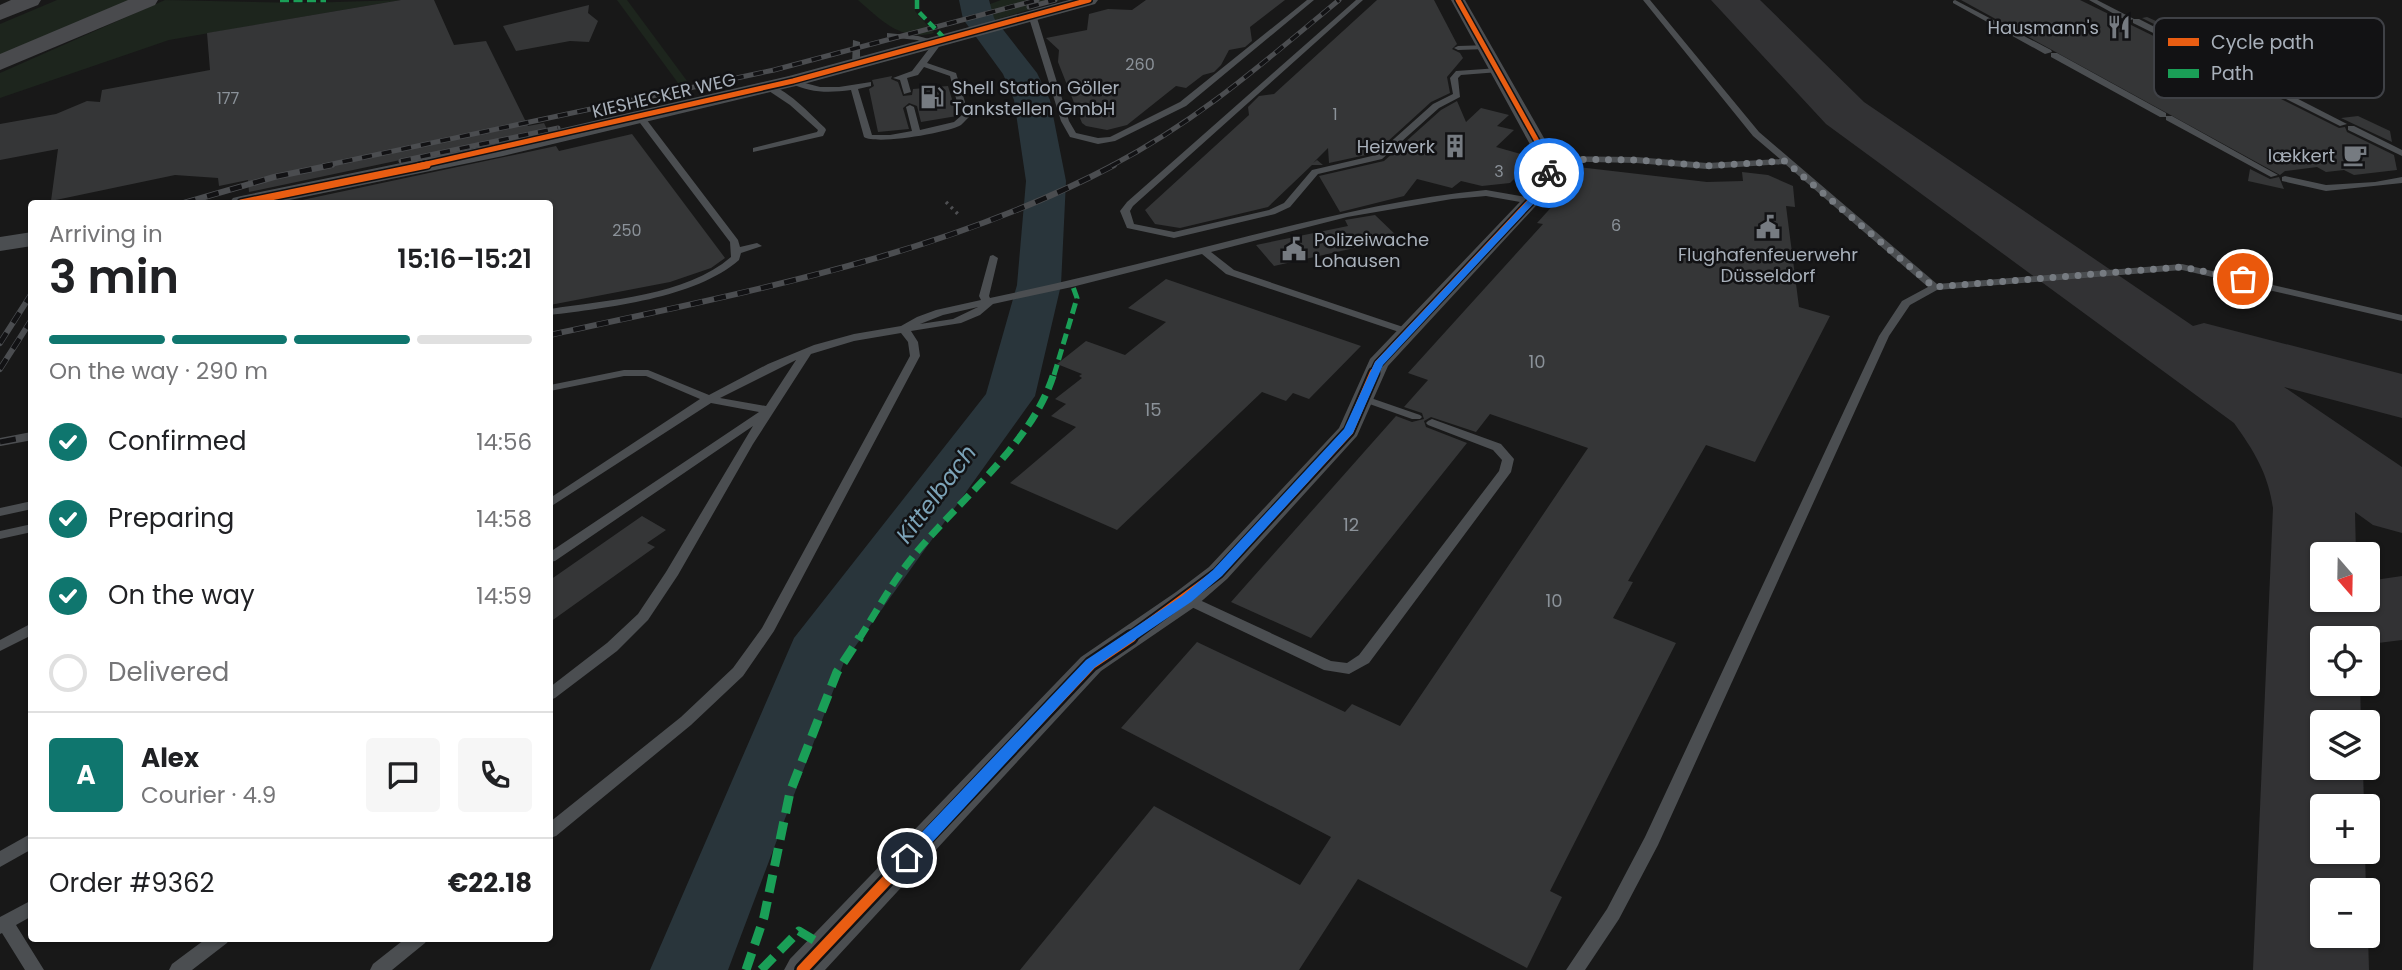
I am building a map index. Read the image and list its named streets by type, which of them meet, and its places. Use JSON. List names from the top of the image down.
{
  "streets": {
    "street": ["KIESHECKER WEG"]
  },
  "water": ["Kittelbach"],
  "places": {
    "restaurant": ["Hausmann's"],
    "fuel station": ["Shell Station Göller Tankstellen GmbH"],
    "building": ["Heizwerk"],
    "cafe": ["lækkert"],
    "public building": ["Flughafenfeuerwehr Düsseldorf", "Polizeiwache Lohausen"]
  },
  "house_numbers": [
    "260",
    "177",
    "1",
    "3",
    "6",
    "250",
    "10",
    "15",
    "12",
    "10"
  ],
  "legend": ["Cycle path", "Path"],
  "north": "bottom",
  "page": {
    "heading": ["3 min", "Arriving in", "15:16–15:21"],
    "panel": [
      "Alex",
      "Courier · 4.9",
      "Order #9362",
      "€22.18"
    ],
    "bar": "On the way · 290 m",
    "list": [
      ["Confirmed", "14:56"],
      ["Preparing", "14:58"],
      ["On the way", "14:59"],
      "Delivered"
    ],
    "map_buttons": ["+", "−"],
    "round": "A"
  }
}
